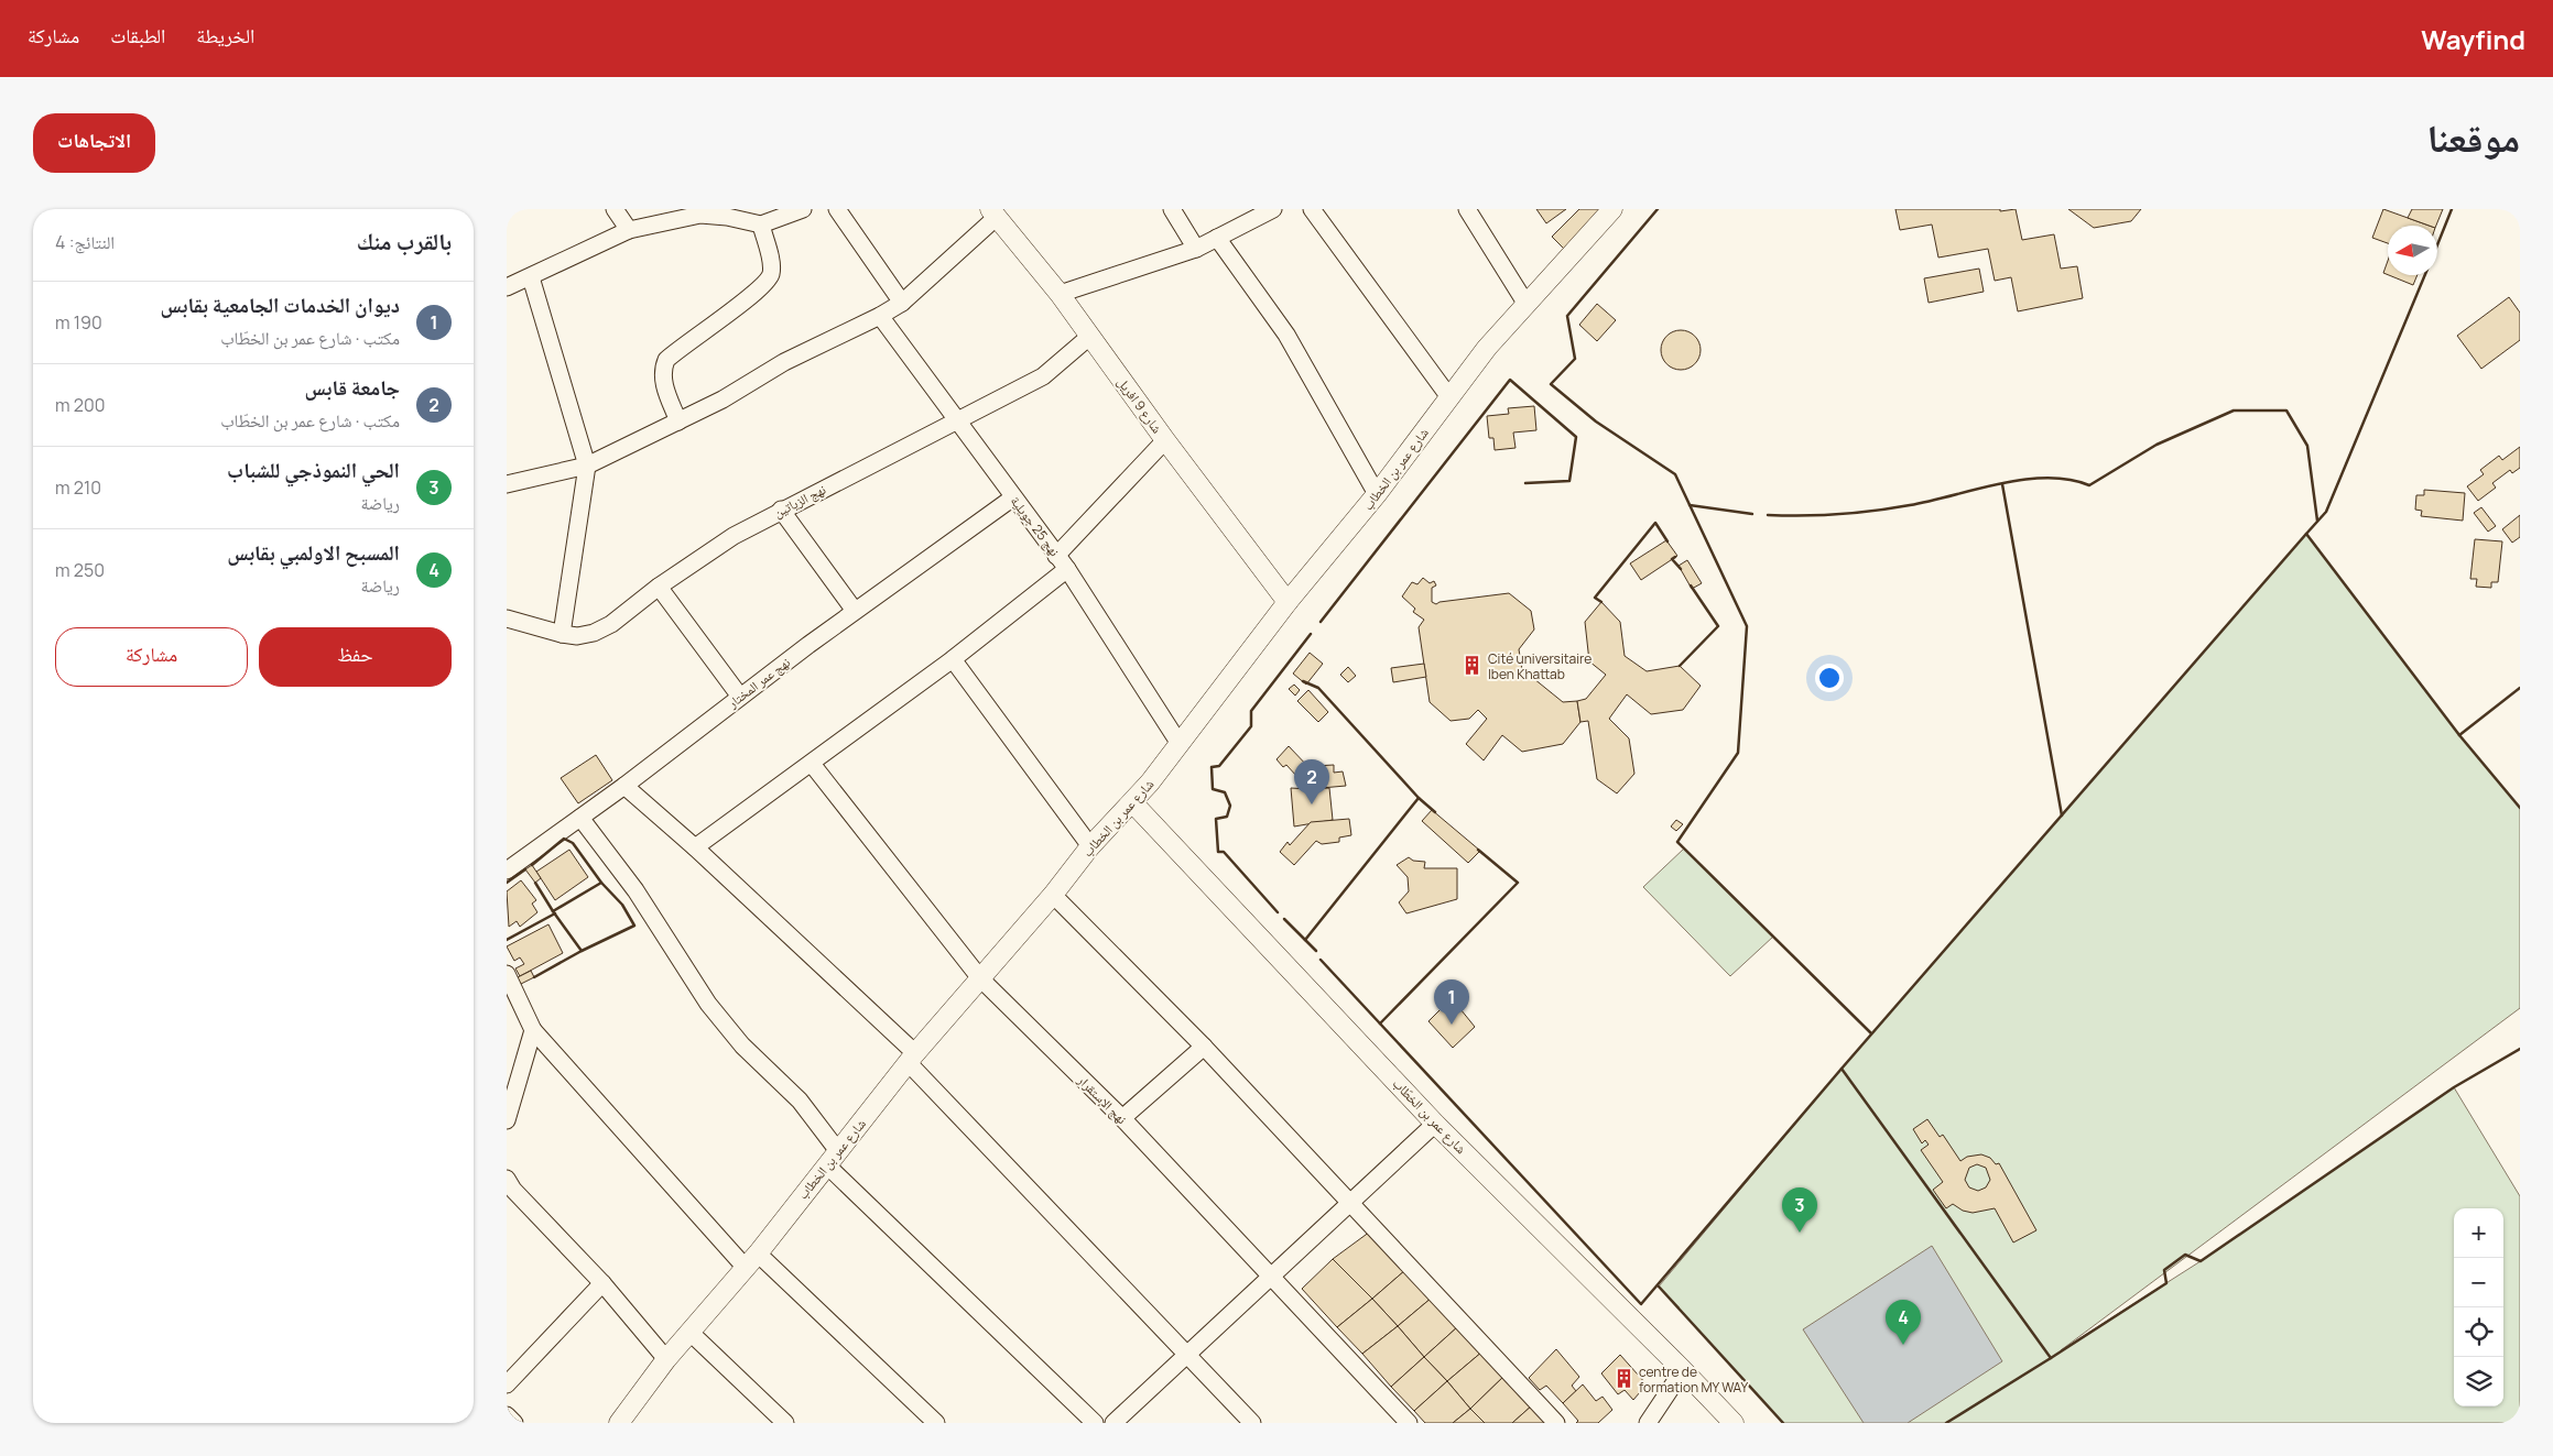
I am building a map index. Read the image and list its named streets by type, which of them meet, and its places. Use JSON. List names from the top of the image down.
{
  "streets": {
    "street": [
      "شارع 9 افريل",
      "شارع عمر بن الخطاب",
      "نهج الزياتين",
      "نهج 25 جويلية",
      "نهج عمر المختار",
      "نهج الإستقرار",
      "شارع عمر بن الخطّاب"
    ]
  },
  "crossings": [
    ["شارع 9 افريل", "شارع عمر بن الخطاب"],
    ["شارع 9 افريل", "نهج الزياتين"],
    ["شارع عمر بن الخطاب", "نهج 25 جويلية"],
    ["شارع عمر بن الخطاب", "نهج الإستقرار"],
    ["شارع عمر بن الخطاب", "شارع عمر بن الخطّاب"],
    ["نهج الزياتين", "نهج 25 جويلية"],
    ["نهج 25 جويلية", "نهج عمر المختار"]
  ],
  "places": {
    "building": ["Cité universitaire Iben Khattab", "centre de formation MY WAY"]
  },
  "north": "left",
  "page": {
    "header": "Wayfind",
    "nav": ["الخريطة", "الطبقات", "مشاركة"],
    "title": "موقعنا",
    "buttons": [
      "الاتجاهات",
      ["حفظ", "مشاركة"]
    ],
    "heading": ["بالقرب منك", "النتائج: 4"],
    "list": [
      {
        "mark": "1",
        "name": "ديوان الخدمات الجامعية بقابس",
        "note": "مكتب · شارع عمر بن الخطّاب",
        "value": "190 m"
      },
      {
        "mark": "2",
        "name": "جامعة قابس",
        "note": "مكتب · شارع عمر بن الخطّاب",
        "value": "200 m"
      },
      {
        "mark": "3",
        "name": "الحي النموذجي للشباب",
        "note": "رياضة",
        "value": "210 m"
      },
      {
        "mark": "4",
        "name": "المسبح الاولمبي بقابس",
        "note": "رياضة",
        "value": "250 m"
      }
    ],
    "pins": [
      "2",
      "1",
      "3",
      "4"
    ],
    "map_buttons": ["+", "−"]
  }
}
